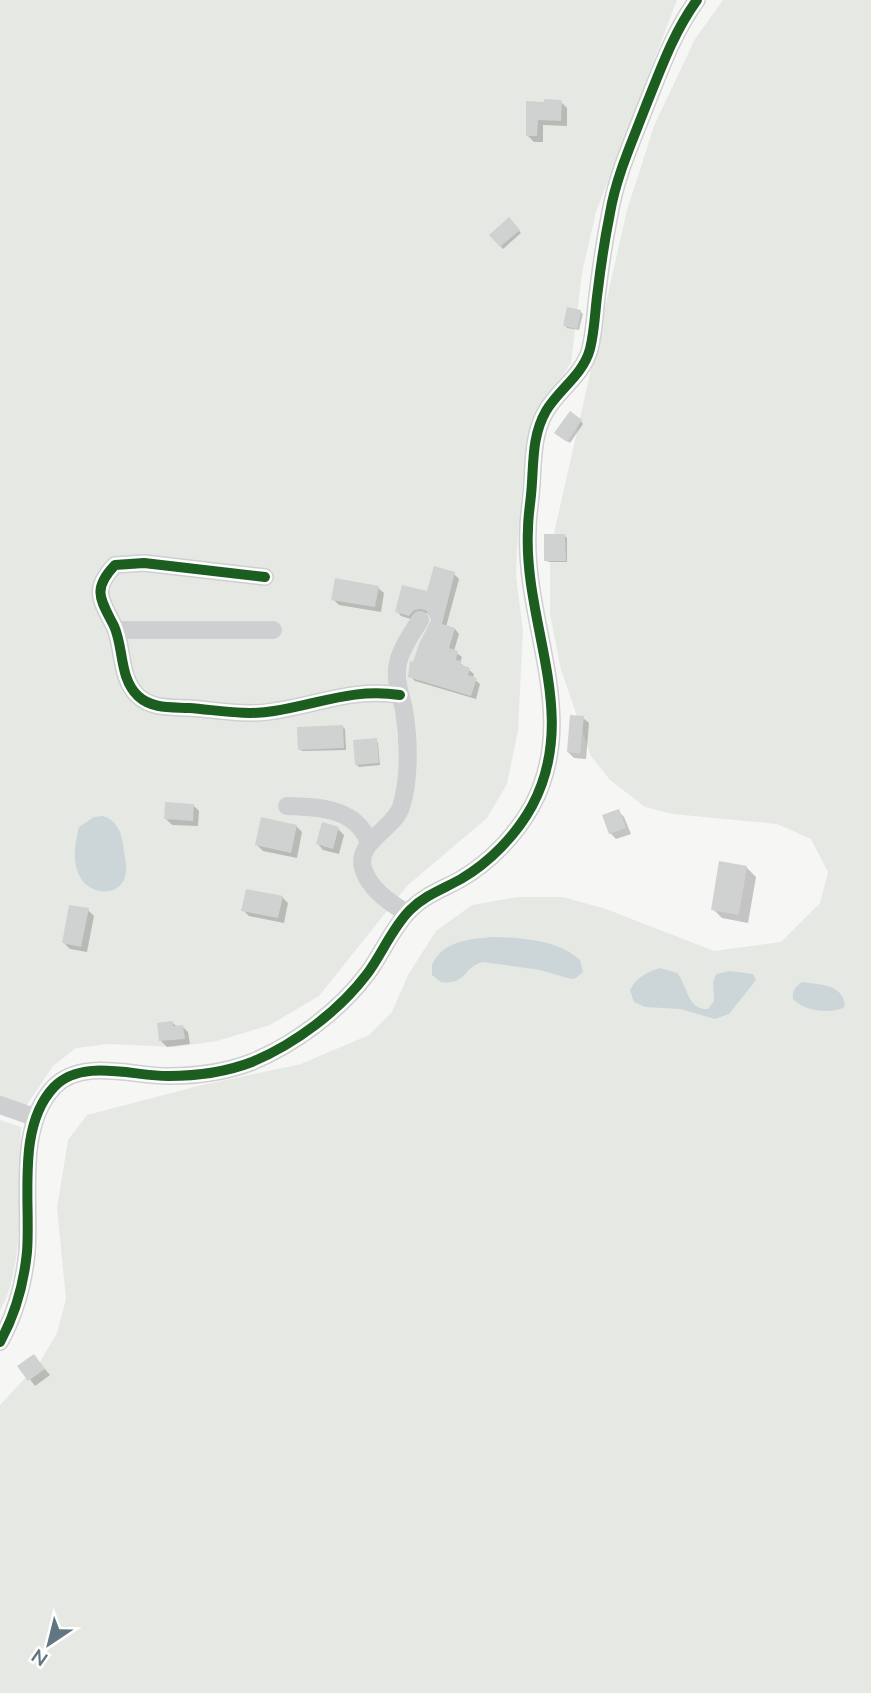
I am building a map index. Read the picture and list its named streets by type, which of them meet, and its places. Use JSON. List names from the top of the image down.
{
  "north": "bottom left"
}
